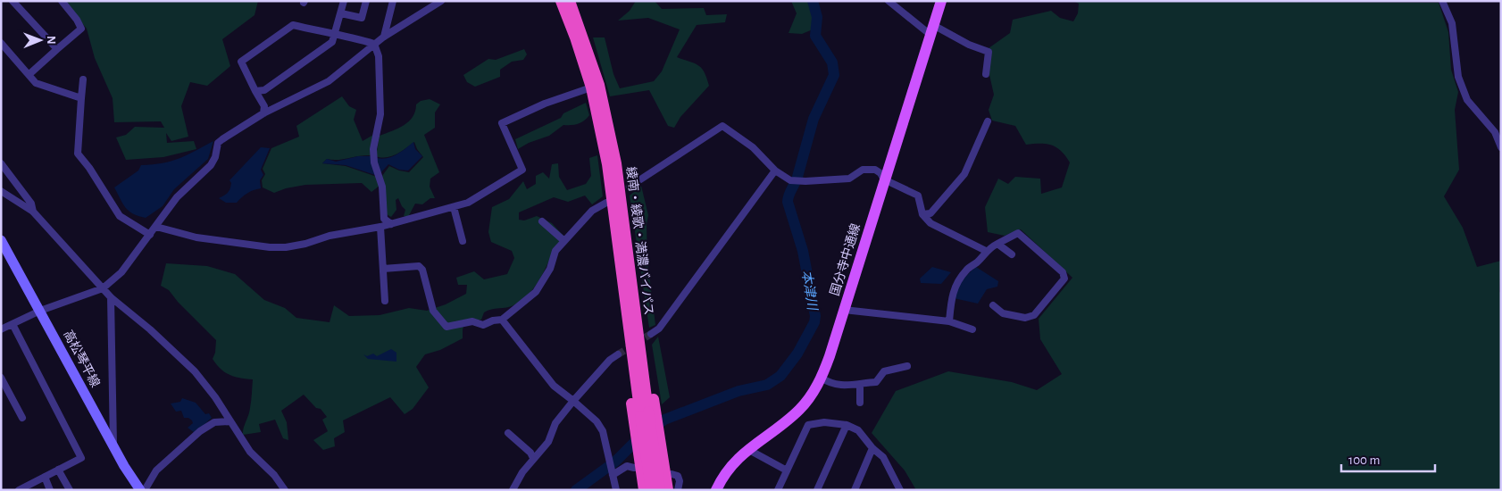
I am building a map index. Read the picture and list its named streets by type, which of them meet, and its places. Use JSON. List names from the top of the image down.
{
  "streets": {
    "highway": ["綾南・綾歌・満濃バイパス"],
    "main road": ["国分寺中通線", "高松琴平線"]
  },
  "water": ["本津川"],
  "scale_bar": "100 m",
  "north": "right"
}
